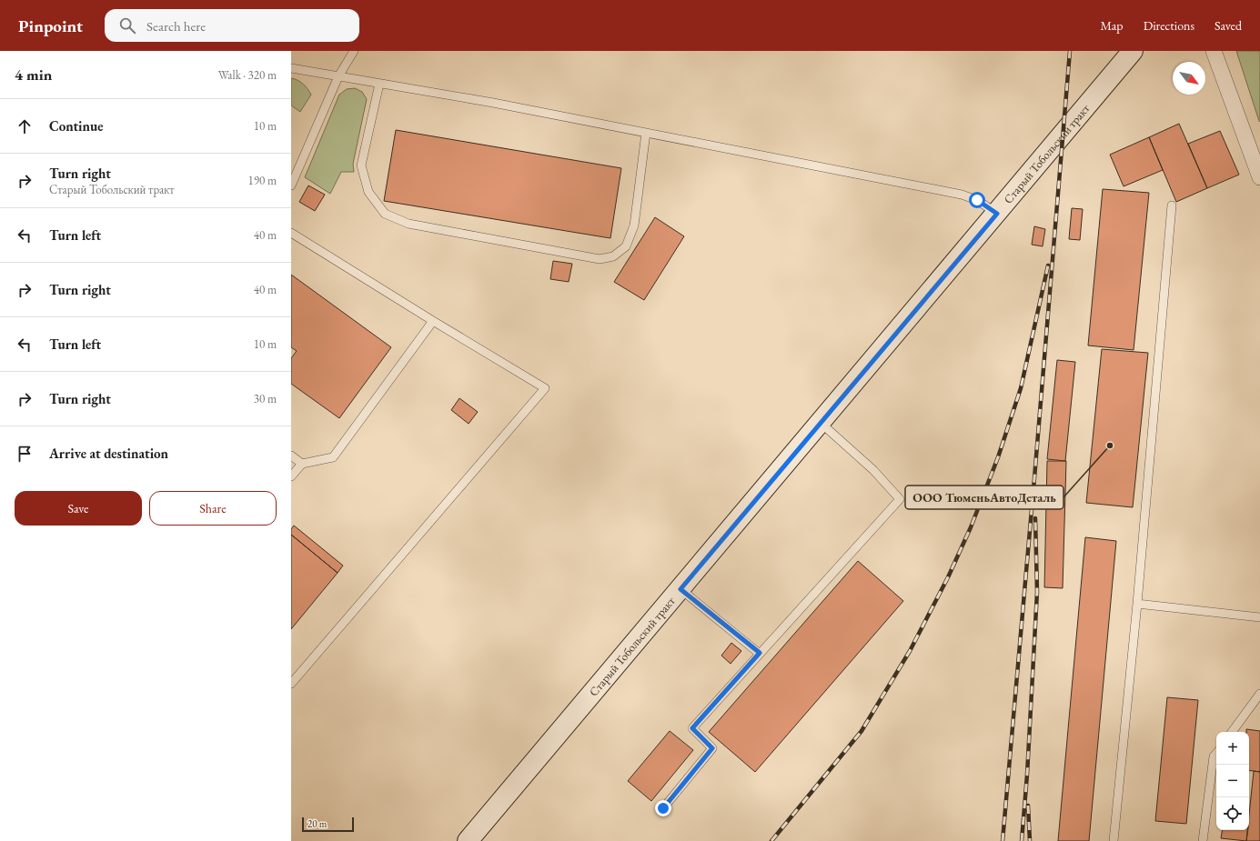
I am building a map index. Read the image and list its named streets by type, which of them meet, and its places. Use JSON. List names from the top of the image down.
{
  "streets": {
    "street": ["Старый Тобольский тракт"]
  },
  "places": ["ООО ТюменьАвтоДеталь"],
  "scale_bar": "20 m",
  "north": "bottom right",
  "page": {
    "header": "Pinpoint",
    "search": "Search here",
    "nav": ["Map", "Directions", "Saved"],
    "heading": ["4 min", "Walk · 320 m"],
    "list": [
      ["Continue", "10 m"],
      ["Turn right", "Старый Тобольский тракт", "190 m"],
      ["Turn left", "40 m"],
      ["Turn right", "40 m"],
      ["Turn left", "10 m"],
      ["Turn right", "30 m"],
      "Arrive at destination"
    ],
    "buttons": ["Save", "Share"],
    "map_buttons": ["+", "−"],
    "scale": "20 m"
  }
}
